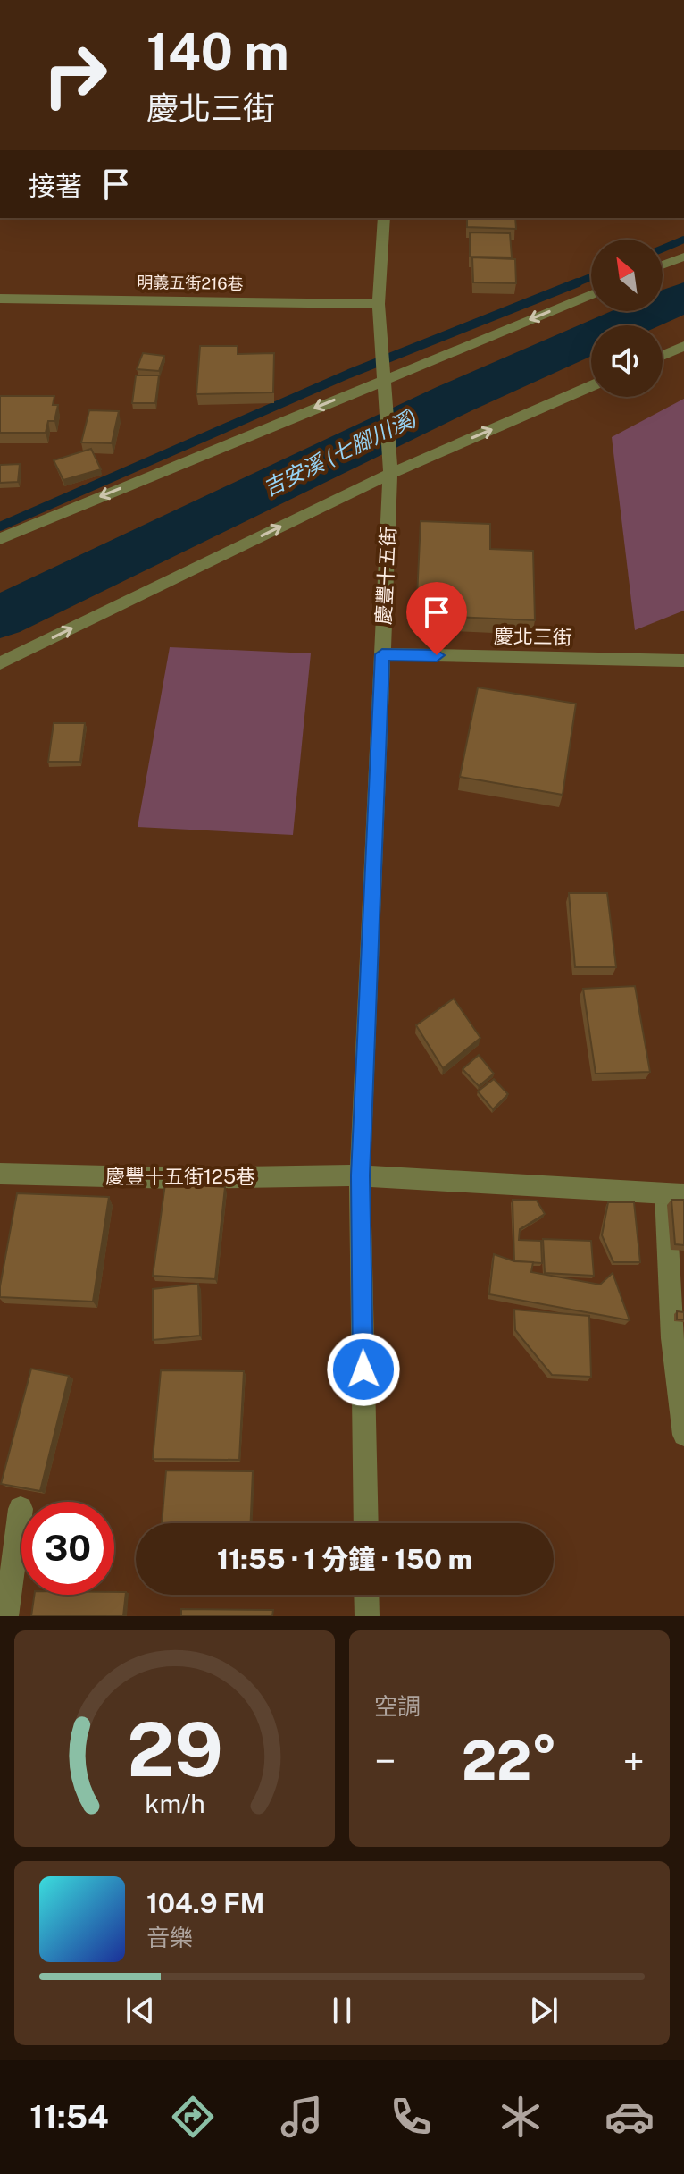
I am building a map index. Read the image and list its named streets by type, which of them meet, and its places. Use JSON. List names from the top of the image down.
{
  "streets": {
    "street": [
      "明義五街216巷",
      "慶豐十五街",
      "慶北三街",
      "慶豐十五街125巷"
    ]
  },
  "crossings": [
    ["明義五街216巷", "慶豐十五街"],
    ["慶豐十五街", "慶北三街"],
    ["慶豐十五街", "慶豐十五街125巷"]
  ],
  "water": ["吉安溪 (七腳川溪)"],
  "north": "top left",
  "page": {
    "turn": ["140 m", "慶北三街"],
    "then": "接著",
    "limit": "30",
    "trip": "11:55 · 1 分鐘 · 150 m",
    "tile": "空調",
    "heat": ["−", "22°", "+"],
    "song": ["104.9 FM", "音樂"],
    "tabs": "11:54",
    "gauge": ["29", "km/h"]
  }
}
